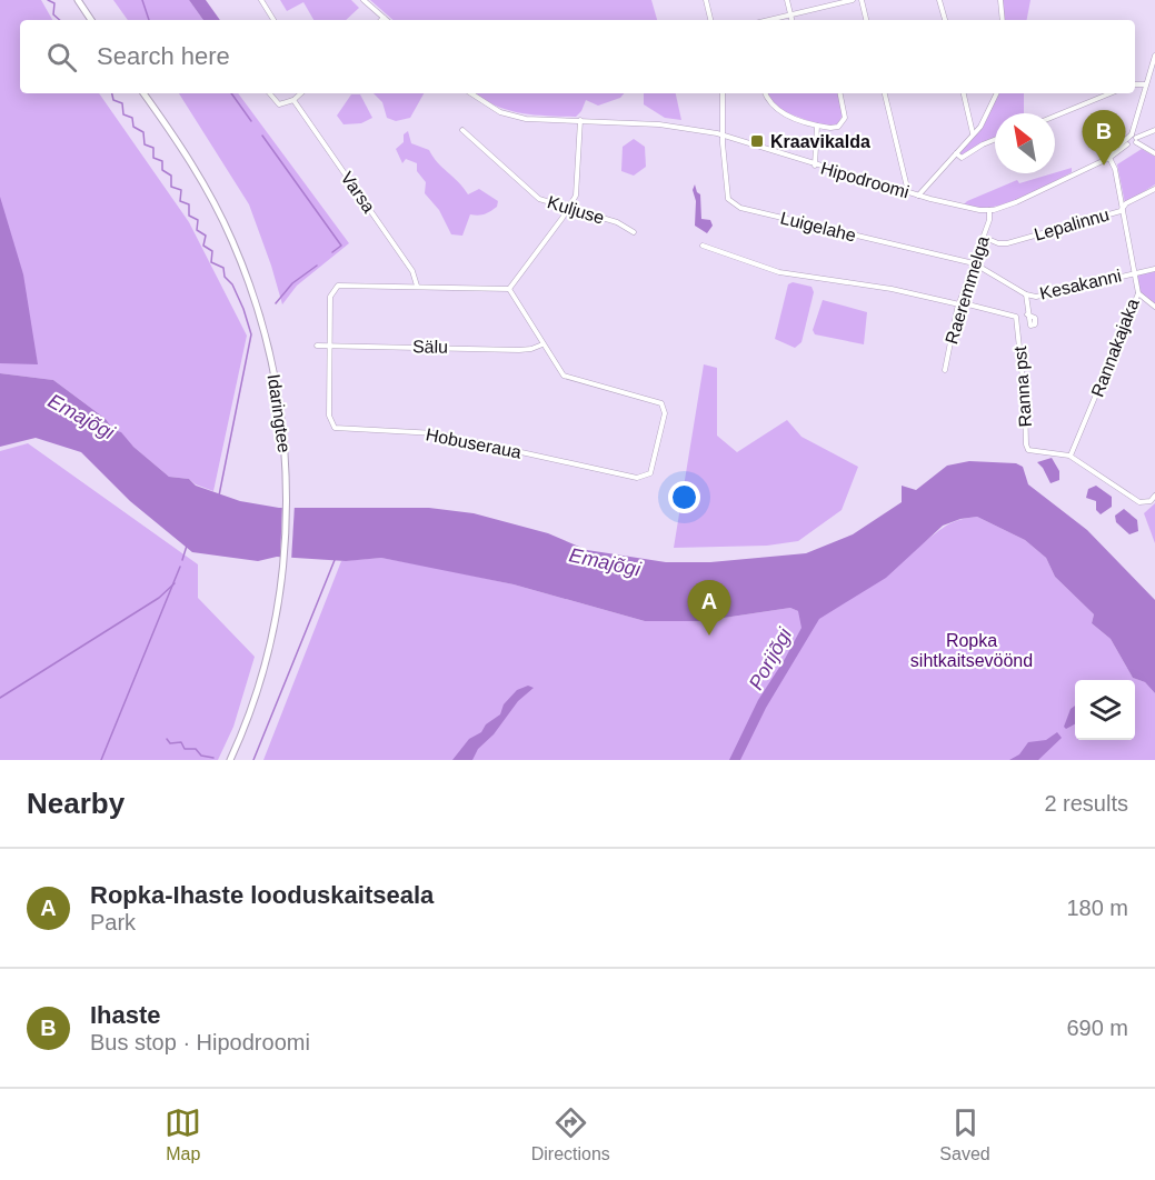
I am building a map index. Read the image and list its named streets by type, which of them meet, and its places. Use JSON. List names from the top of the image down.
{
  "streets": {
    "main road": ["Idaringtee"],
    "street": [
      "Hipodroomi",
      "Varsa",
      "Kuljuse",
      "Lepalinnu",
      "Luigelahe",
      "Kesakanni",
      "Raeremmelga",
      "Sälu",
      "Rannakajaka",
      "Ranna pst",
      "Hobuseraua"
    ]
  },
  "crossings": [
    ["Hipodroomi", "Luigelahe"],
    ["Hipodroomi", "Raeremmelga"],
    ["Hipodroomi", "Rannakajaka"],
    ["Varsa", "Hobuseraua"],
    ["Lepalinnu", "Raeremmelga"],
    ["Lepalinnu", "Rannakajaka"],
    ["Luigelahe", "Kesakanni"],
    ["Luigelahe", "Raeremmelga"],
    ["Kesakanni", "Raeremmelga"],
    ["Kesakanni", "Rannakajaka"],
    ["Raeremmelga", "Ranna pst"],
    ["Sälu", "Hobuseraua"],
    ["Rannakajaka", "Ranna pst"]
  ],
  "water": ["Emajõgi", "Porijõgi"],
  "parks": ["Ropka sihtkaitsevöönd"],
  "places": {
    "transit": ["Kraavikalda"]
  },
  "north": "top left",
  "page": {
    "search": "Search here",
    "pins": ["B", "A"],
    "heading": ["Nearby", "2 results"],
    "list": [
      {
        "mark": "A",
        "name": "Ropka-Ihaste looduskaitseala",
        "note": "Park",
        "value": "180 m"
      },
      {
        "mark": "B",
        "name": "Ihaste",
        "note": "Bus stop · Hipodroomi",
        "value": "690 m"
      }
    ],
    "nav": ["Map", "Directions", "Saved"]
  }
}
